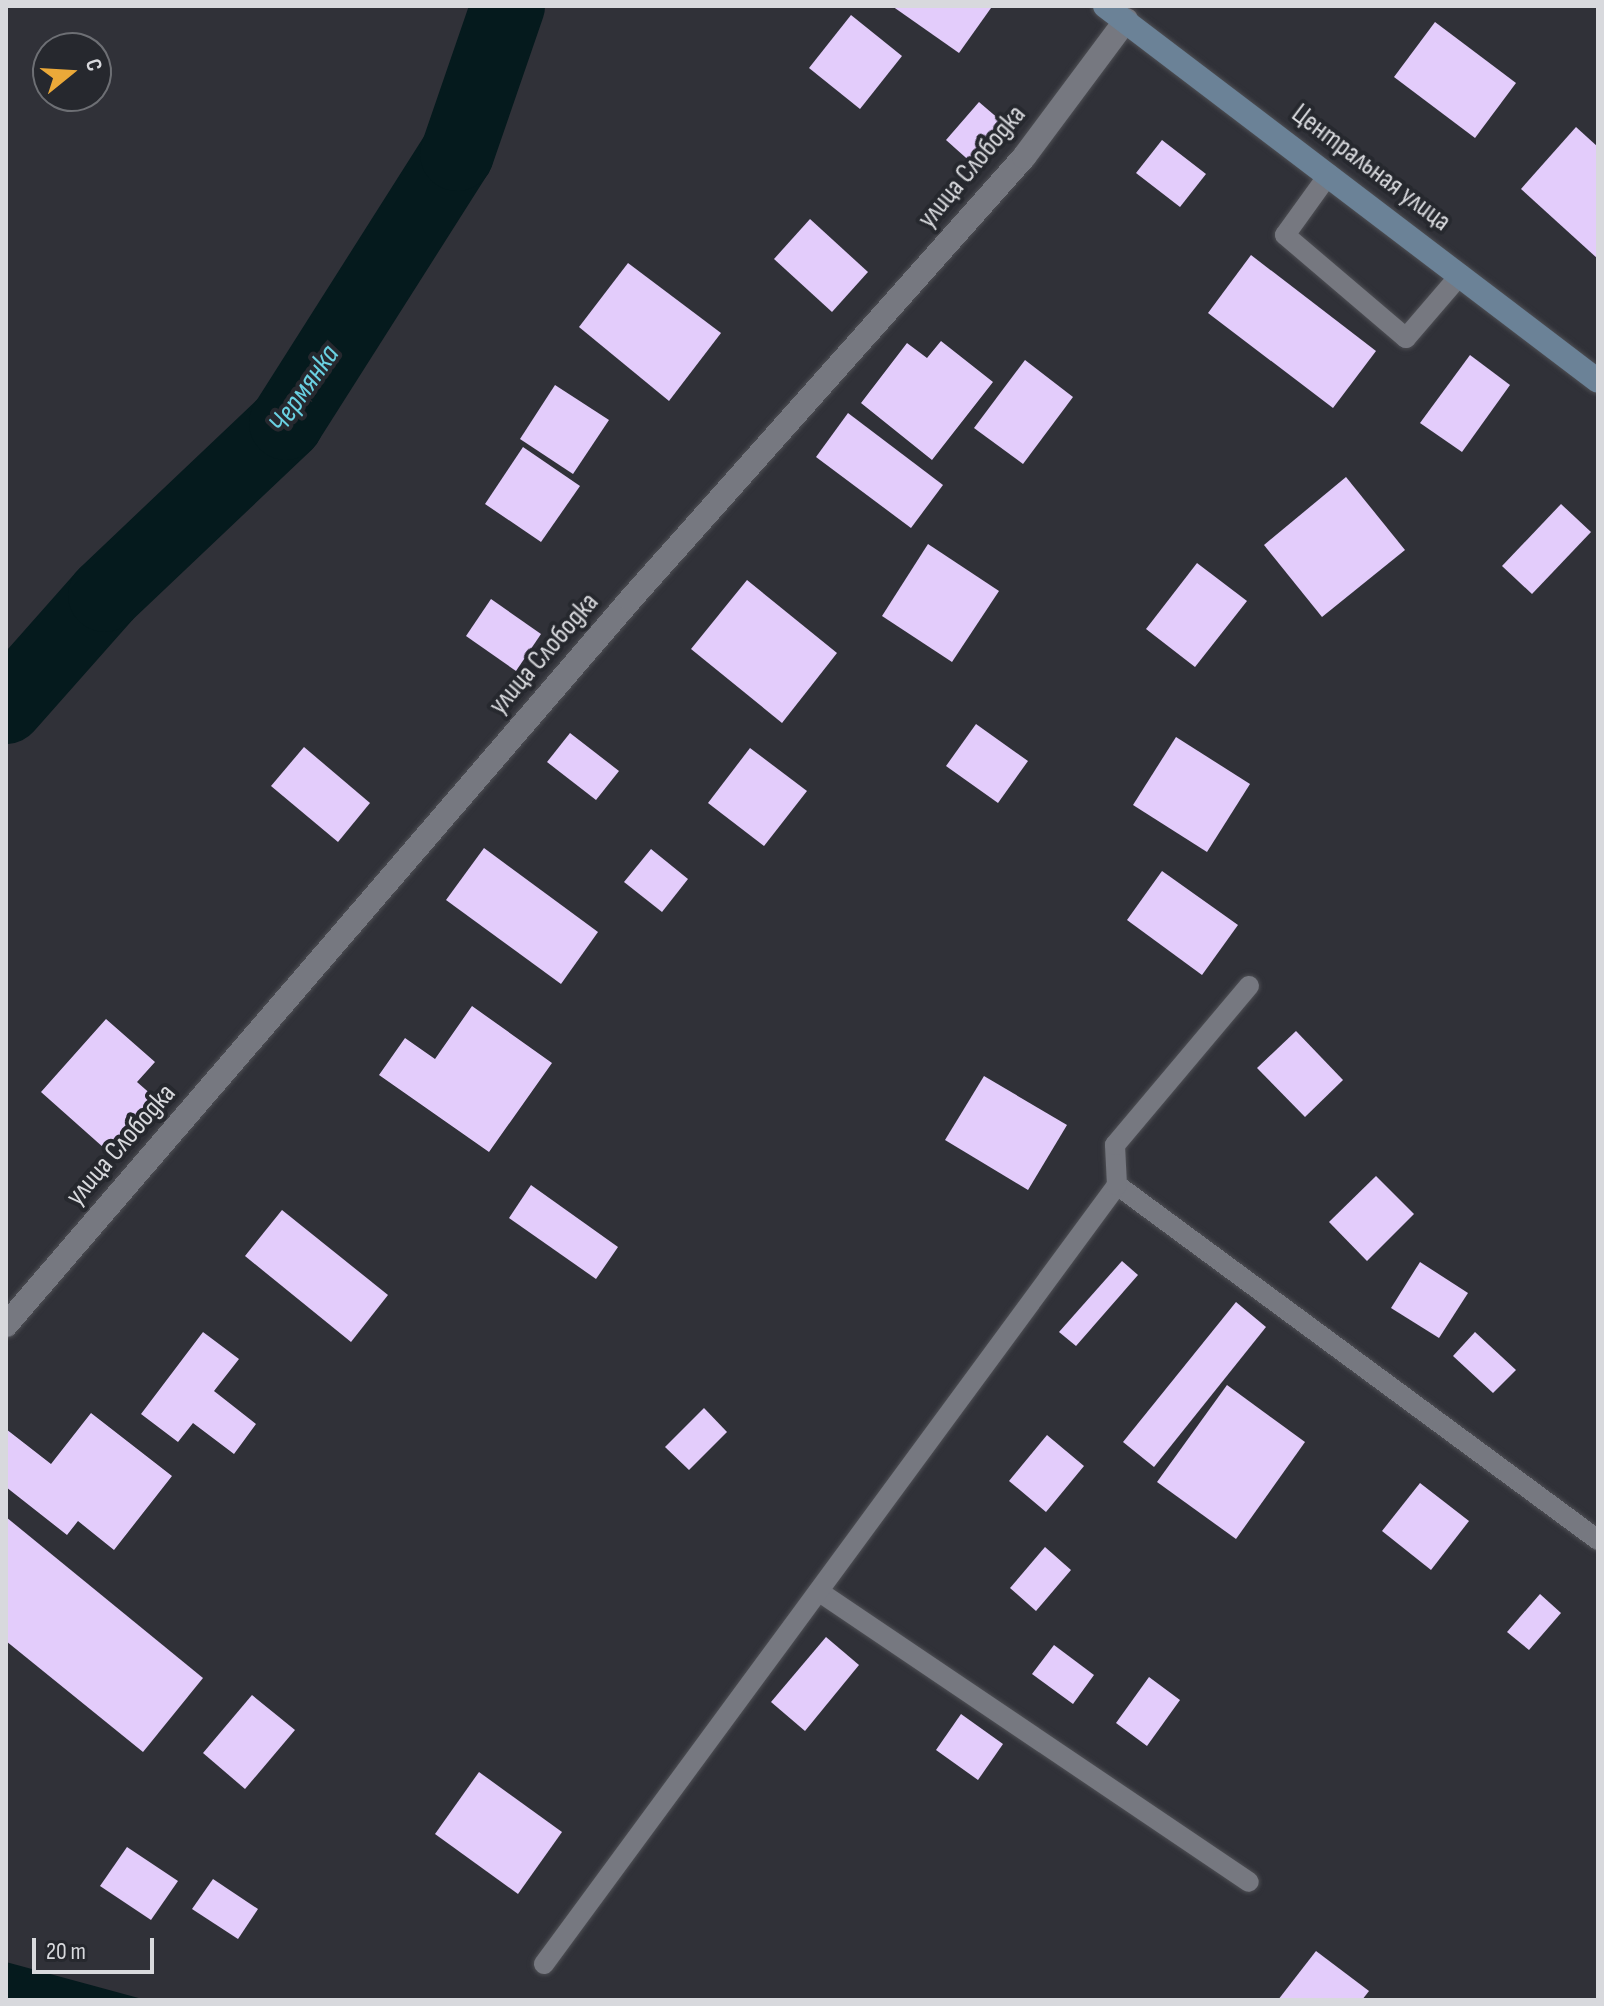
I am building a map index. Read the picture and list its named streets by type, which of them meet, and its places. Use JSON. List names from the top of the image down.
{
  "streets": {
    "street": ["улица Слободка", "Центральная улица"]
  },
  "crossings": [
    ["улица Слободка", "Центральная улица"]
  ],
  "water": ["Чермянка"],
  "scale_bar": "20 m",
  "north": "right"
}
